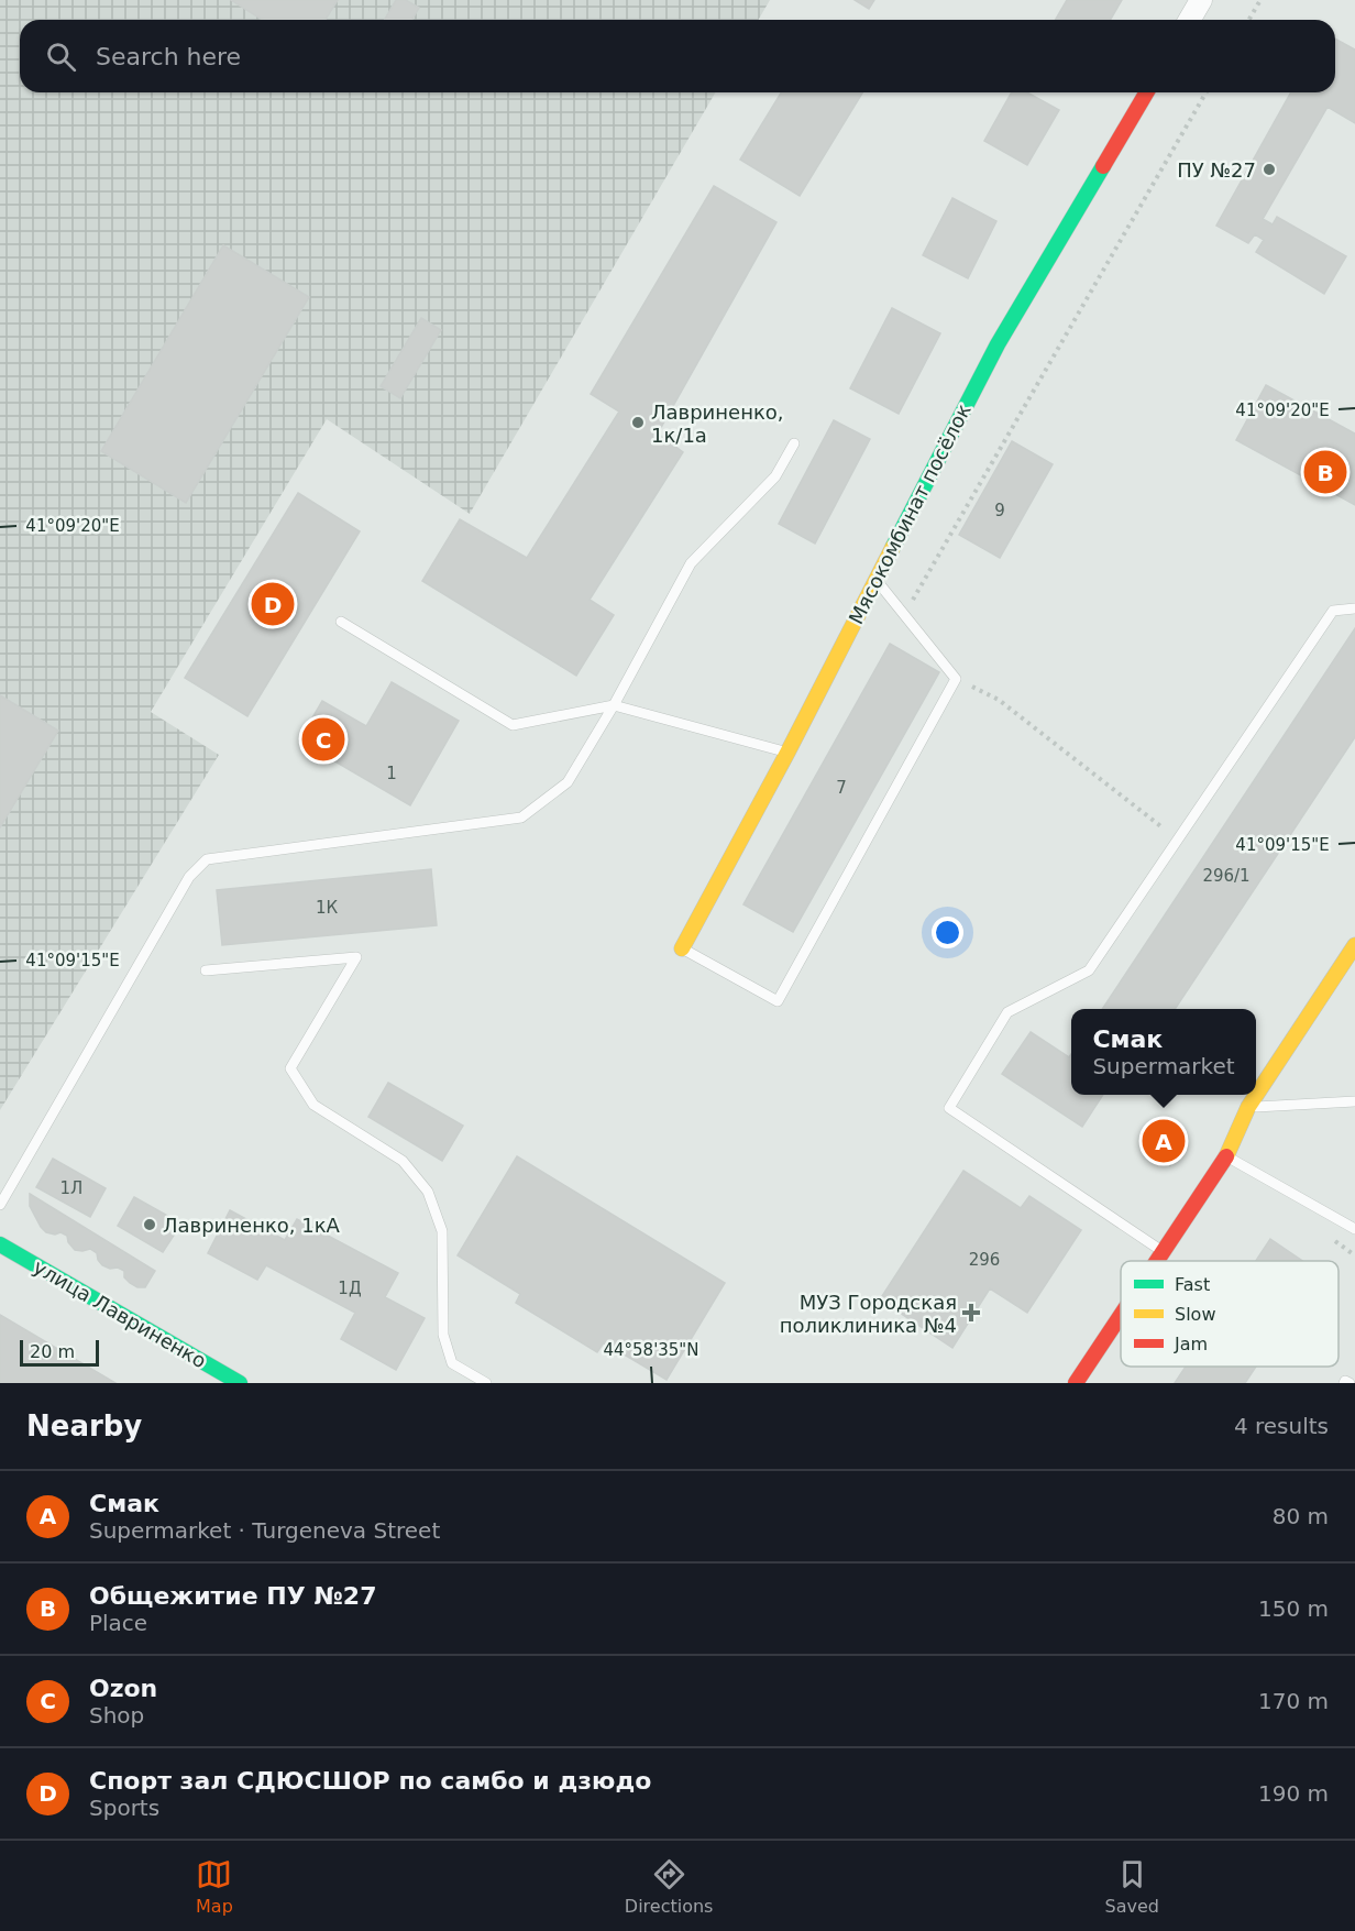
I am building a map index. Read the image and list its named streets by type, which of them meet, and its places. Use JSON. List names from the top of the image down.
{
  "streets": {
    "street": ["Мясокомбинат посёлок", "улица Лавриненко"]
  },
  "places": {
    "other": ["ПУ №27", "Лавриненко, 1к/1а", "Лавриненко, 1кА"],
    "health": ["МУЗ Городская поликлиника №4"]
  },
  "house_numbers": [
    "9",
    "1",
    "7",
    "296/1",
    "1К",
    "1Л",
    "296",
    "1Д"
  ],
  "legend": ["Fast", "Slow", "Jam"],
  "scale_bar": "20 m",
  "page": {
    "search": "Search here",
    "pins": [
      "B",
      "D",
      "C",
      "A"
    ],
    "popup": ["Смак", "Supermarket"],
    "scale": "20 m",
    "heading": ["Nearby", "4 results"],
    "list": [
      {
        "mark": "A",
        "name": "Смак",
        "note": "Supermarket · Turgeneva Street",
        "value": "80 m"
      },
      {
        "mark": "B",
        "name": "Общежитие ПУ №27",
        "note": "Place",
        "value": "150 m"
      },
      {
        "mark": "C",
        "name": "Ozon",
        "note": "Shop",
        "value": "170 m"
      },
      {
        "mark": "D",
        "name": "Спорт зал СДЮСШОР по самбо и дзюдо",
        "note": "Sports",
        "value": "190 m"
      }
    ],
    "nav": ["Map", "Directions", "Saved"]
  },
  "coordinates": ["41°09'20\"E", "41°09'15\"E", "44°58'35\"N"]
}
